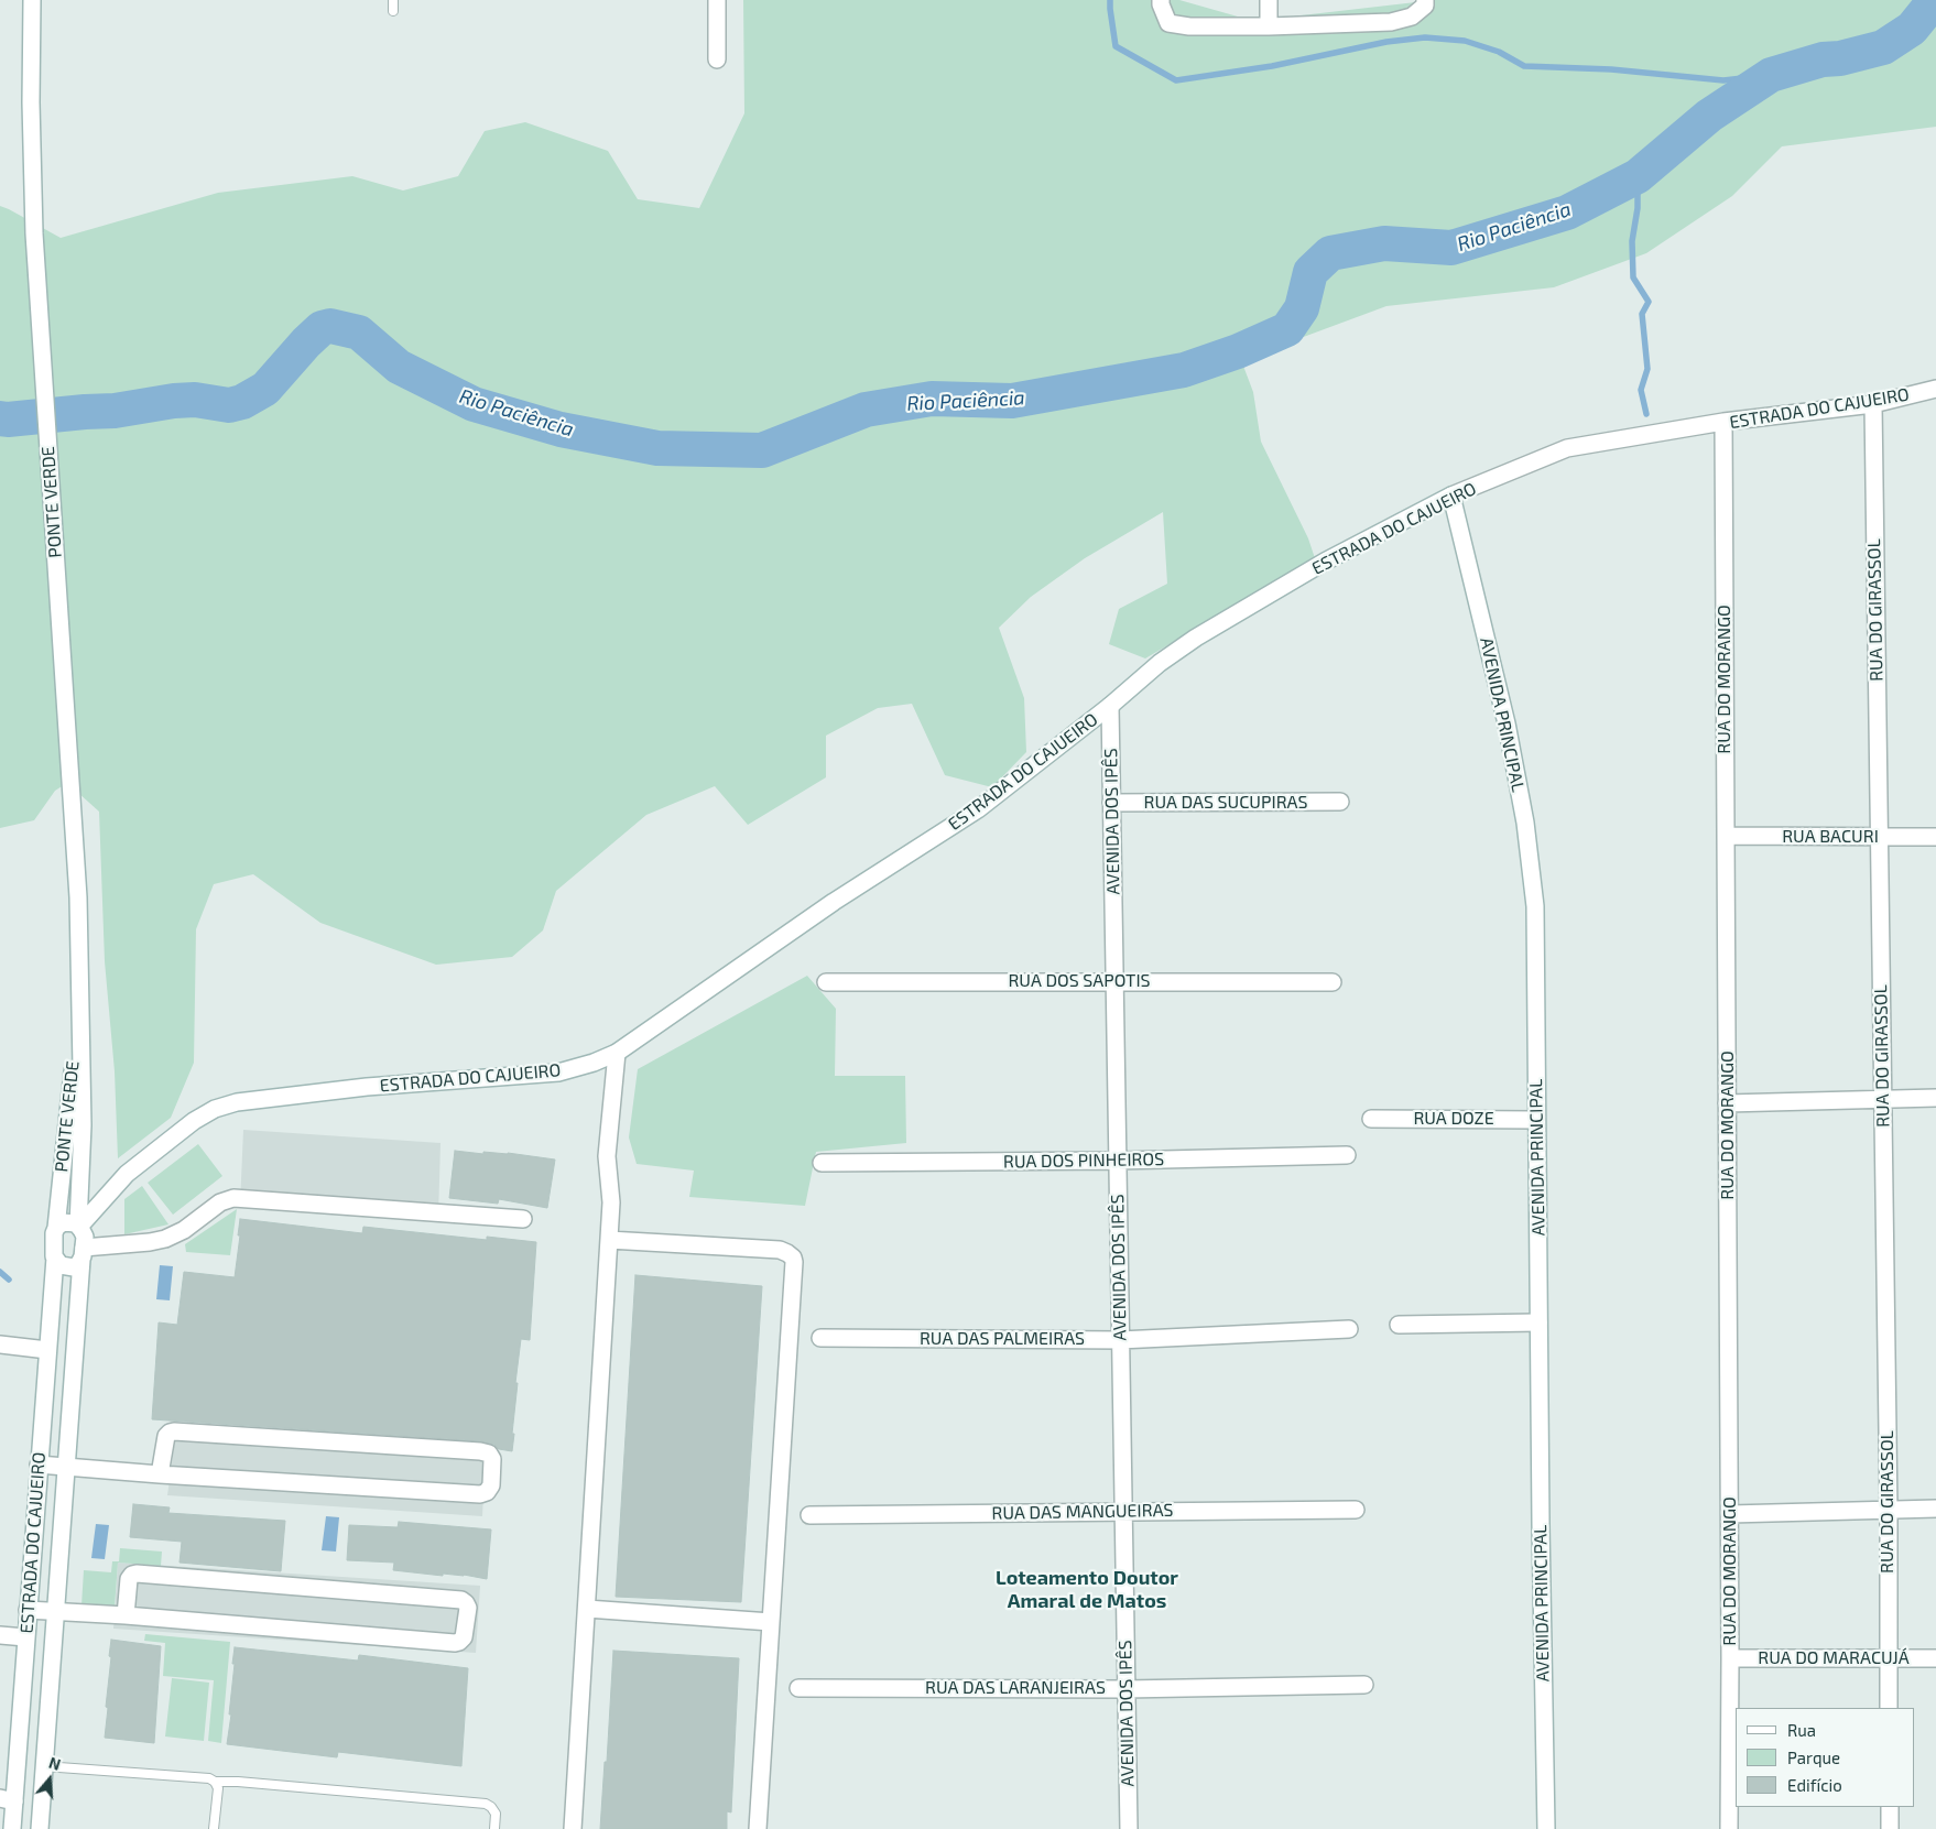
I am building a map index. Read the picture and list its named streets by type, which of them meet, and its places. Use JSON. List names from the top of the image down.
{
  "streets": {
    "street": [
      "ESTRADA DO CAJUEIRO",
      "PONTE VERDE",
      "RUA DO GIRASSOL",
      "RUA DO MORANGO",
      "AVENIDA PRINCIPAL",
      "RUA DAS SUCUPIRAS",
      "AVENIDA DOS IPÊS",
      "RUA BACURI",
      "RUA DOS SAPOTIS",
      "RUA DOZE",
      "RUA DOS PINHEIROS",
      "RUA DAS PALMEIRAS",
      "RUA DAS MANGUEIRAS",
      "RUA DO MARACUJÁ",
      "RUA DAS LARANJEIRAS"
    ]
  },
  "crossings": [
    ["ESTRADA DO CAJUEIRO", "PONTE VERDE"],
    ["ESTRADA DO CAJUEIRO", "RUA DO GIRASSOL"],
    ["ESTRADA DO CAJUEIRO", "RUA DO MORANGO"],
    ["ESTRADA DO CAJUEIRO", "AVENIDA PRINCIPAL"],
    ["ESTRADA DO CAJUEIRO", "AVENIDA DOS IPÊS"],
    ["RUA DO GIRASSOL", "RUA BACURI"],
    ["RUA DO GIRASSOL", "RUA DO MARACUJÁ"],
    ["RUA DO MORANGO", "RUA BACURI"],
    ["RUA DO MORANGO", "RUA DO MARACUJÁ"],
    ["AVENIDA PRINCIPAL", "RUA DOZE"],
    ["RUA DAS SUCUPIRAS", "AVENIDA DOS IPÊS"],
    ["AVENIDA DOS IPÊS", "RUA DOS SAPOTIS"],
    ["AVENIDA DOS IPÊS", "RUA DOS PINHEIROS"],
    ["AVENIDA DOS IPÊS", "RUA DAS PALMEIRAS"],
    ["AVENIDA DOS IPÊS", "RUA DAS MANGUEIRAS"],
    ["AVENIDA DOS IPÊS", "RUA DAS LARANJEIRAS"]
  ],
  "districts": ["Loteamento Doutor Amaral de Matos"],
  "water": ["Rio Paciência"],
  "legend": ["Rua", "Parque", "Edifício"],
  "north": "top"
}
